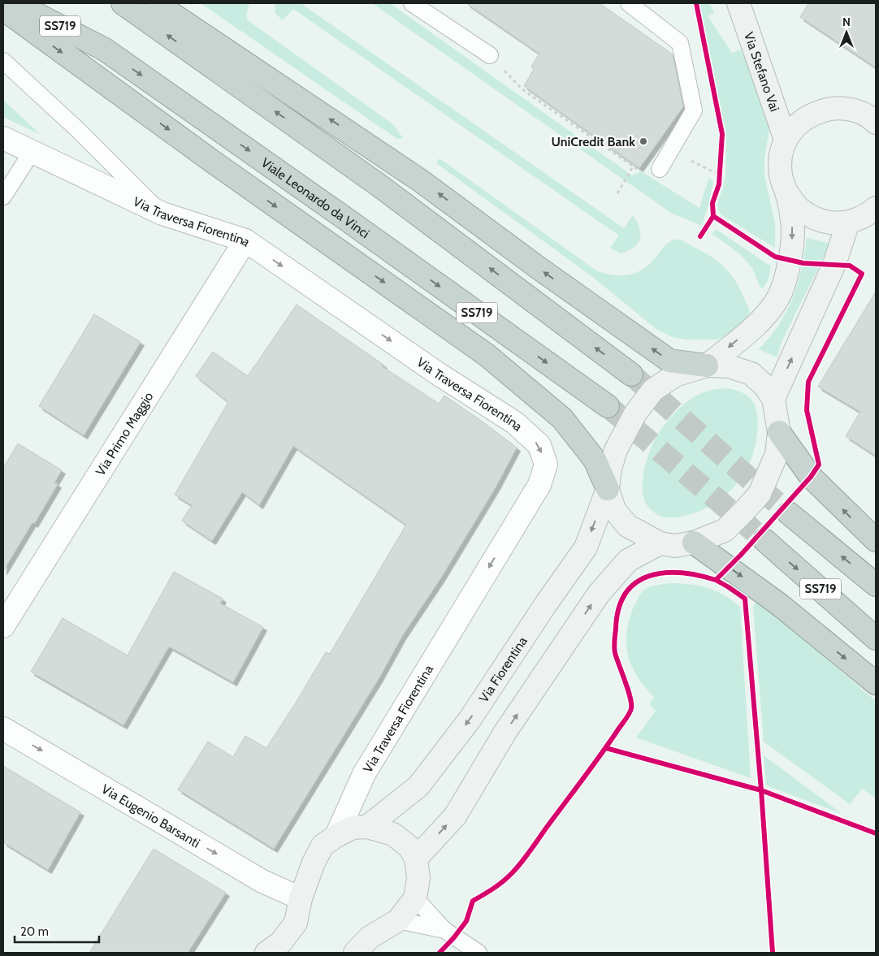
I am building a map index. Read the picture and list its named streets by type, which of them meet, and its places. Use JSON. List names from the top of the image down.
{
  "streets": {
    "highway": ["SS719", "Viale Leonardo da Vinci"],
    "street": [
      "Via Stefano Vai",
      "Via Traversa Fiorentina",
      "Via Primo Maggio",
      "Via Fiorentina",
      "Via Eugenio Barsanti"
    ]
  },
  "crossings": [
    ["Via Traversa Fiorentina", "Via Primo Maggio"],
    ["Via Traversa Fiorentina", "Via Fiorentina"],
    ["Via Fiorentina", "Via Eugenio Barsanti"]
  ],
  "one_way": ["Via Eugenio Barsanti"],
  "places": ["UniCredit Bank"],
  "scale_bar": "20 m",
  "north": "top"
}
